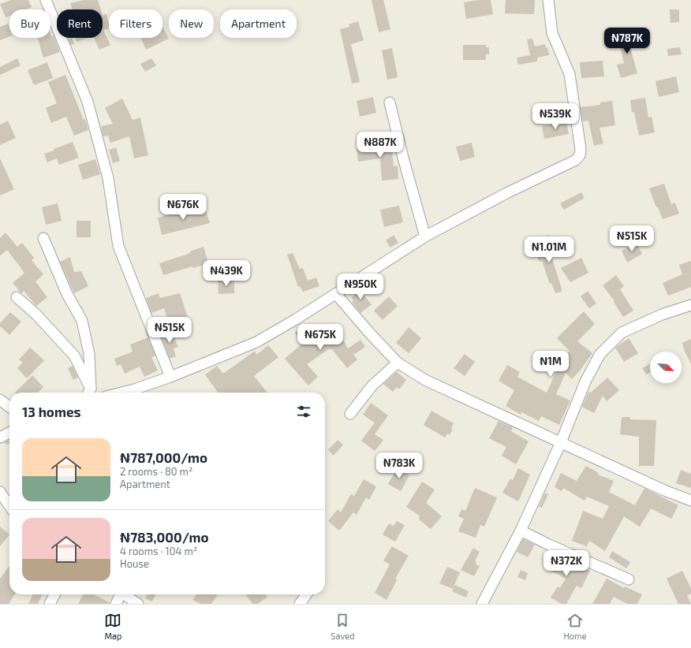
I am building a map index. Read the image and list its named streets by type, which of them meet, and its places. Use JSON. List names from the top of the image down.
{
  "north": "bottom right",
  "page": {
    "chip": [
      "Buy",
      "Rent",
      "Filters",
      "New",
      "Apartment"
    ],
    "price": [
      "₦787K",
      "₦539K",
      "₦887K",
      "₦676K",
      "₦515K",
      "₦1.01M",
      "₦439K",
      "₦950K",
      "₦515K",
      "₦675K",
      "₦1M",
      "₦783K",
      "₦372K"
    ],
    "heading": "13 homes",
    "list": [
      {
        "name": "₦787,000/mo",
        "note": "2 rooms · 80 m² · Apartment"
      },
      {
        "name": "₦783,000/mo",
        "note": "4 rooms · 104 m² · House"
      }
    ],
    "tabs": ["Map", "Saved", "Home"]
  }
}
